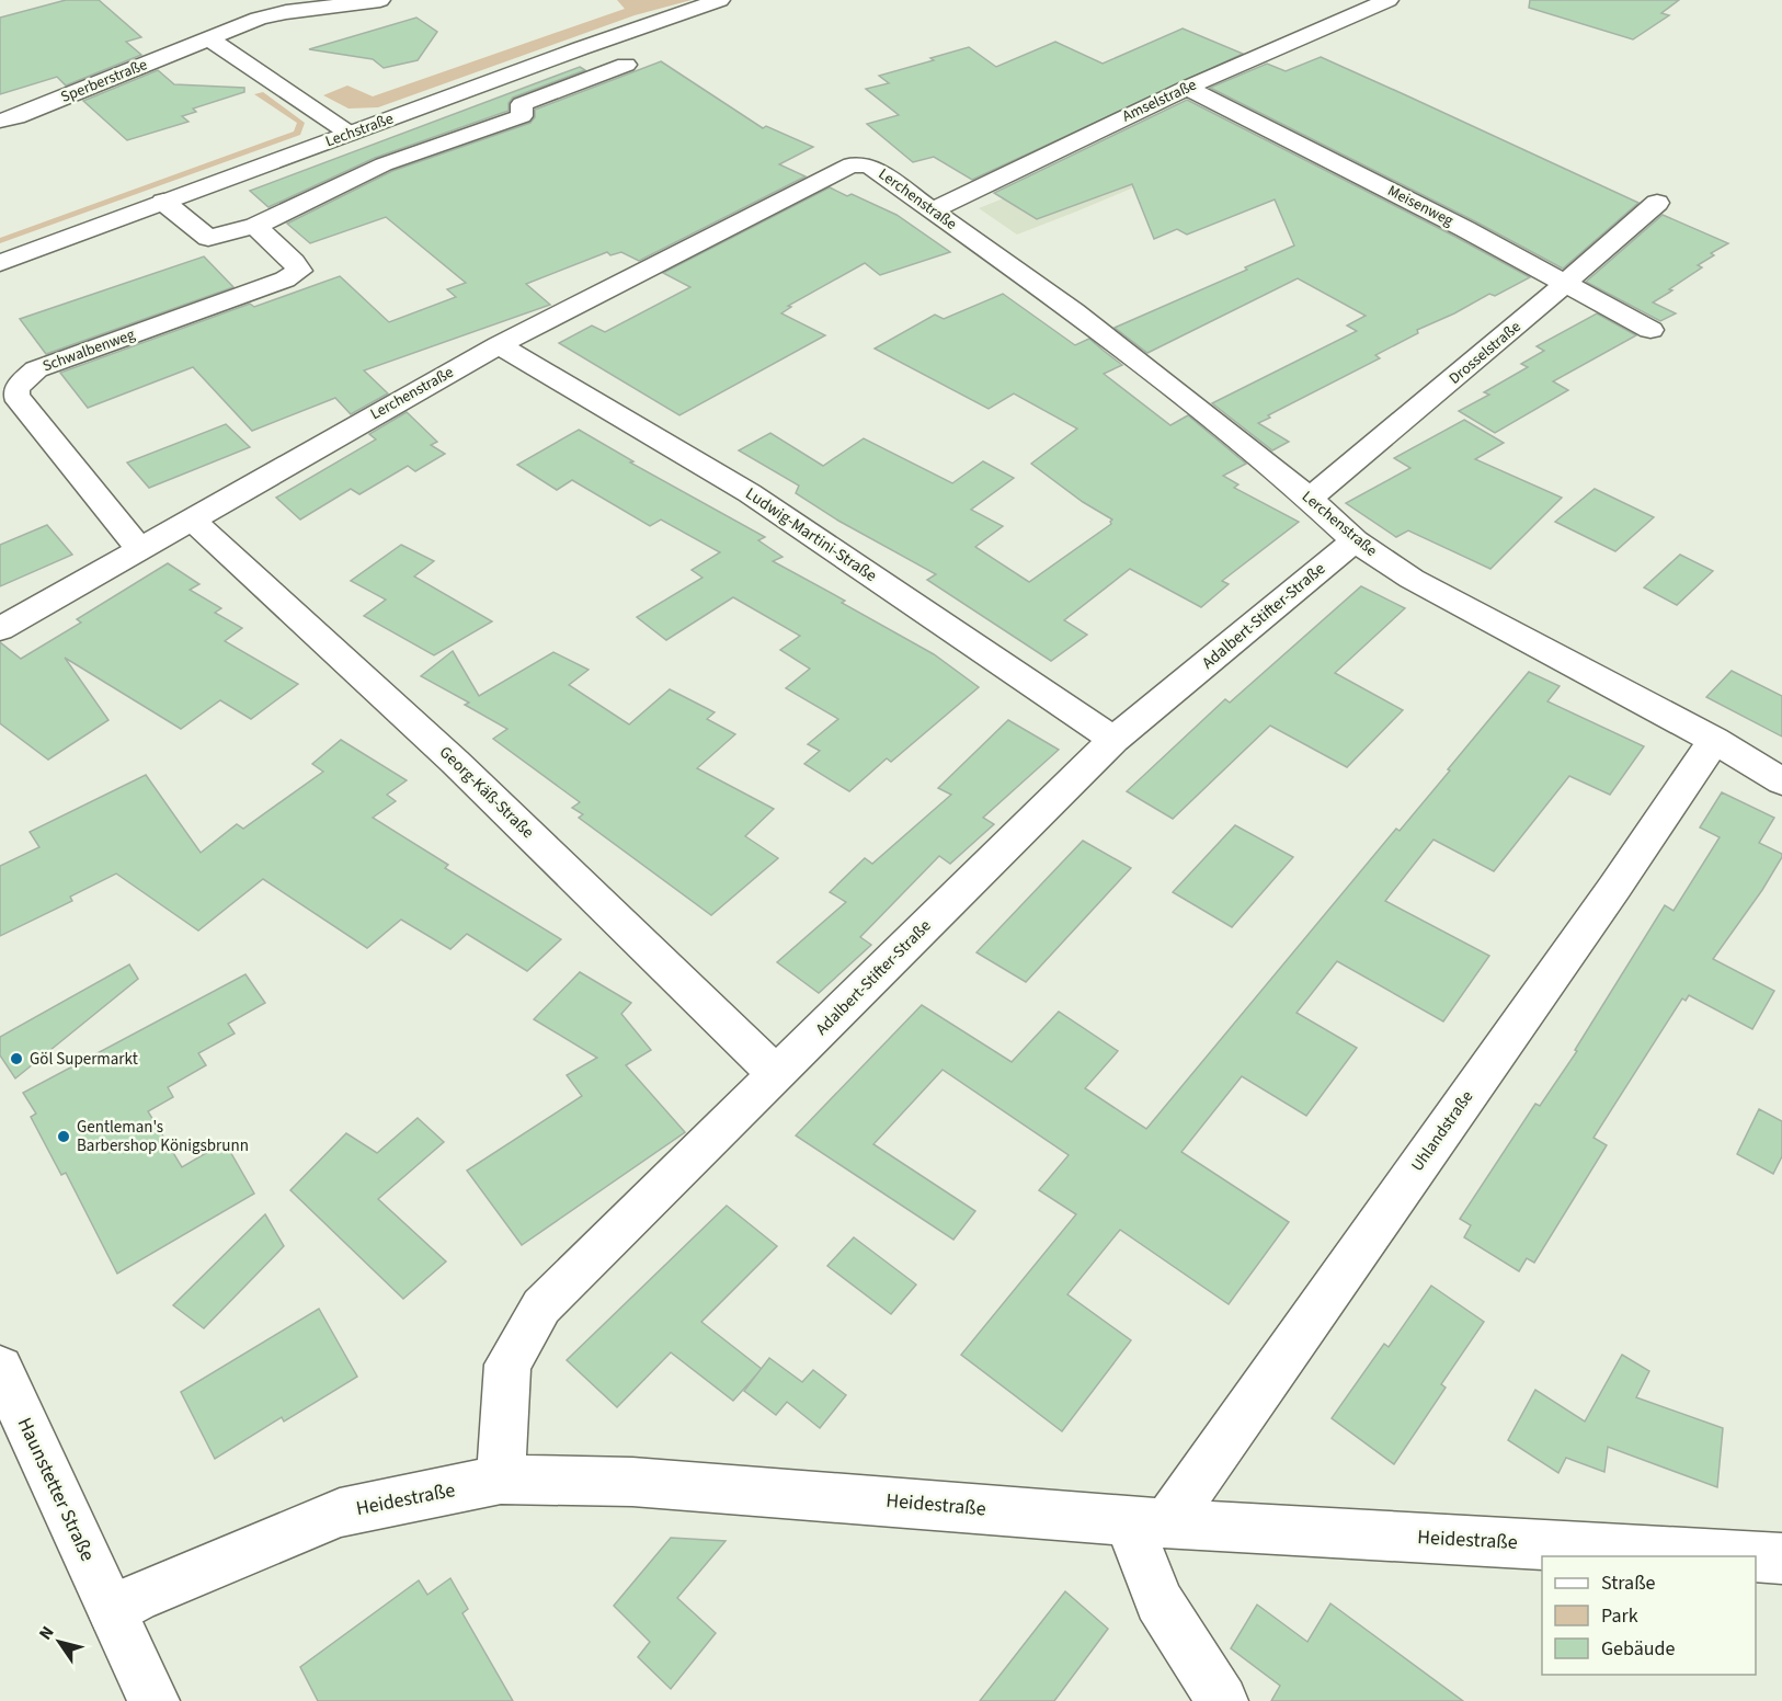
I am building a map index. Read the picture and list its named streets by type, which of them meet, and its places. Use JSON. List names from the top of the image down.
{
  "streets": {
    "street": [
      "Sperberstraße",
      "Amselstraße",
      "Lechstraße",
      "Lerchenstraße",
      "Meisenweg",
      "Schwalbenweg",
      "Drosselstraße",
      "Ludwig-Martini-Straße",
      "Adalbert-Stifter-Straße",
      "Georg-Käß-Straße",
      "Uhlandstraße",
      "Haunstetter Straße",
      "Heidestraße"
    ]
  },
  "crossings": [
    ["Amselstraße", "Lerchenstraße"],
    ["Amselstraße", "Meisenweg"],
    ["Lerchenstraße", "Schwalbenweg"],
    ["Lerchenstraße", "Drosselstraße"],
    ["Lerchenstraße", "Ludwig-Martini-Straße"],
    ["Lerchenstraße", "Adalbert-Stifter-Straße"],
    ["Lerchenstraße", "Georg-Käß-Straße"],
    ["Lerchenstraße", "Uhlandstraße"],
    ["Meisenweg", "Drosselstraße"],
    ["Ludwig-Martini-Straße", "Adalbert-Stifter-Straße"],
    ["Adalbert-Stifter-Straße", "Georg-Käß-Straße"],
    ["Adalbert-Stifter-Straße", "Heidestraße"],
    ["Uhlandstraße", "Heidestraße"],
    ["Haunstetter Straße", "Heidestraße"]
  ],
  "places": ["Göl Supermarkt", "Gentleman's Barbershop Königsbrunn"],
  "legend": ["Straße", "Park", "Gebäude"],
  "north": "top left"
}
